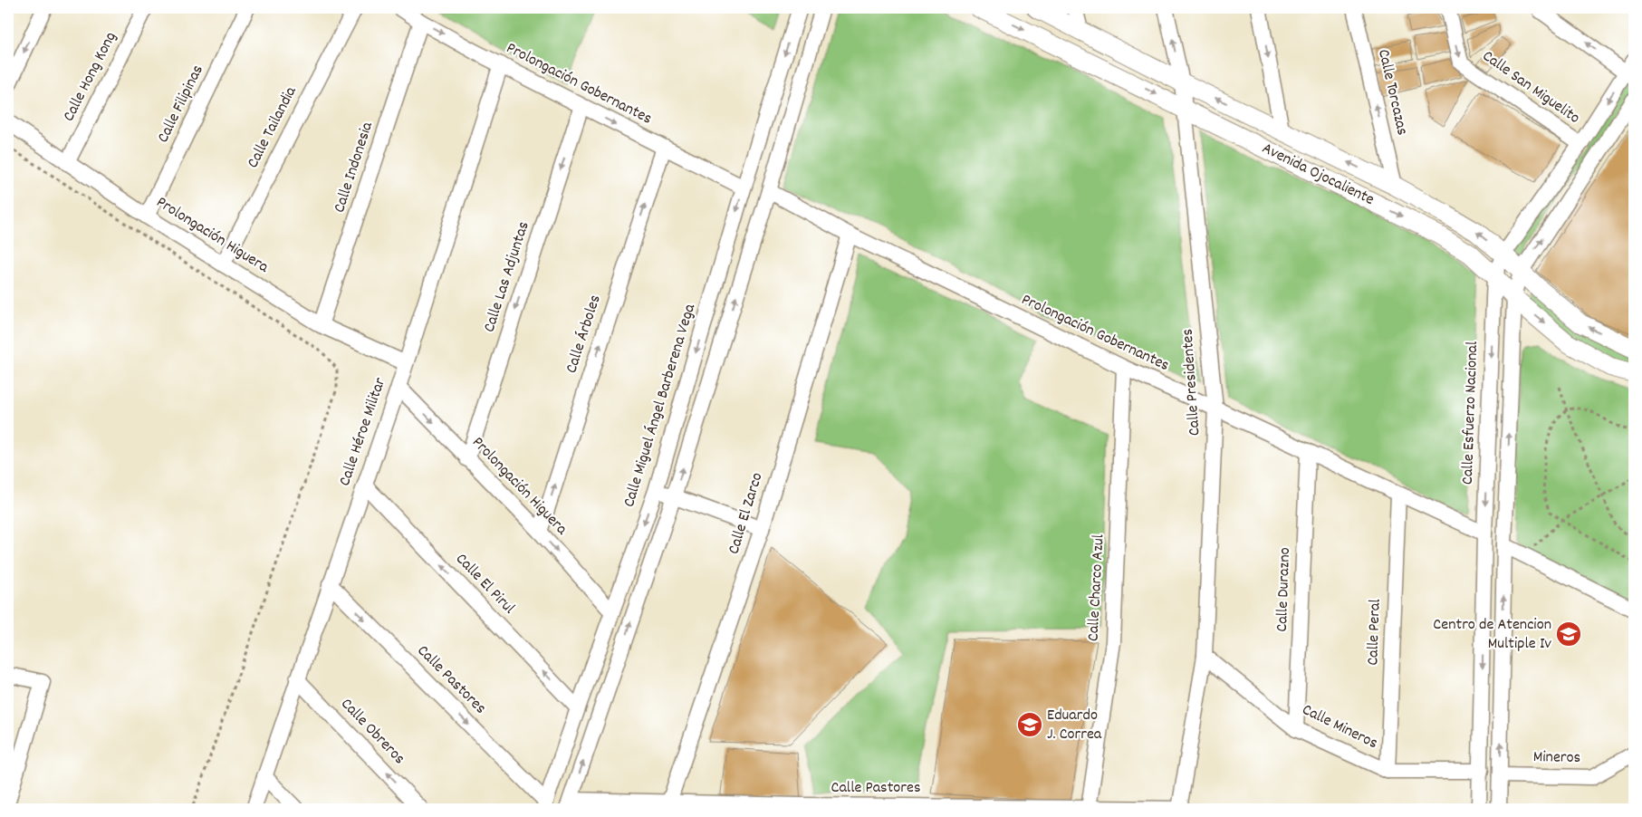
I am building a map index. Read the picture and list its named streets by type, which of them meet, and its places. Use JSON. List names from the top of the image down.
{
  "streets": {
    "main road": ["Avenida Ojocaliente"],
    "street": [
      "Calle Hong Kong",
      "Prolongación Gobernantes",
      "Calle San Miguelito",
      "Calle Torcazas",
      "Calle Filipinas",
      "Calle Tailandia",
      "Calle Indonesia",
      "Prolongación Higuera",
      "Calle Las Adjuntas",
      "Calle Árboles",
      "Calle Presidentes",
      "Calle Miguel Ángel Barberena Vega",
      "Calle Esfuerzo Nacional",
      "Calle Héroe Militar",
      "Calle El Zarco",
      "Calle El Pirul",
      "Calle Charco Azul",
      "Calle Durazno",
      "Calle Peral",
      "Calle Pastores",
      "Calle Mineros",
      "Calle Obreros",
      "Mineros"
    ]
  },
  "crossings": [
    ["Calle Hong Kong", "Prolongación Higuera"],
    ["Prolongación Gobernantes", "Calle Indonesia"],
    ["Prolongación Gobernantes", "Calle Las Adjuntas"],
    ["Prolongación Gobernantes", "Calle Árboles"],
    ["Prolongación Gobernantes", "Calle Presidentes"],
    ["Prolongación Gobernantes", "Calle Miguel Ángel Barberena Vega"],
    ["Prolongación Gobernantes", "Calle Esfuerzo Nacional"],
    ["Prolongación Gobernantes", "Calle Héroe Militar"],
    ["Prolongación Gobernantes", "Calle El Zarco"],
    ["Prolongación Gobernantes", "Calle Charco Azul"],
    ["Prolongación Gobernantes", "Calle Durazno"],
    ["Prolongación Gobernantes", "Calle Peral"],
    ["Calle San Miguelito", "Calle Esfuerzo Nacional"],
    ["Calle Torcazas", "Avenida Ojocaliente"],
    ["Calle Filipinas", "Prolongación Higuera"],
    ["Calle Tailandia", "Prolongación Higuera"],
    ["Calle Indonesia", "Prolongación Higuera"],
    ["Avenida Ojocaliente", "Calle Presidentes"],
    ["Avenida Ojocaliente", "Calle Esfuerzo Nacional"],
    ["Prolongación Higuera", "Calle Las Adjuntas"],
    ["Prolongación Higuera", "Calle Árboles"],
    ["Prolongación Higuera", "Calle Miguel Ángel Barberena Vega"],
    ["Prolongación Higuera", "Calle Héroe Militar"],
    ["Calle Presidentes", "Calle Pastores"],
    ["Calle Presidentes", "Calle Mineros"],
    ["Calle Miguel Ángel Barberena Vega", "Calle El Pirul"],
    ["Calle Miguel Ángel Barberena Vega", "Calle Pastores"],
    ["Calle Esfuerzo Nacional", "Calle Mineros"],
    ["Calle Héroe Militar", "Calle El Pirul"],
    ["Calle Héroe Militar", "Calle Pastores"],
    ["Calle Héroe Militar", "Calle Obreros"],
    ["Calle El Zarco", "Calle Pastores"],
    ["Calle Charco Azul", "Calle Pastores"],
    ["Calle Durazno", "Calle Mineros"],
    ["Calle Peral", "Calle Mineros"]
  ],
  "one_way": ["Calle Las Adjuntas", "Calle El Pirul", "Calle Obreros"],
  "places": {
    "school or university": ["Centro de Atencion Multiple Iv", "Eduardo J. Correa"]
  }
}
